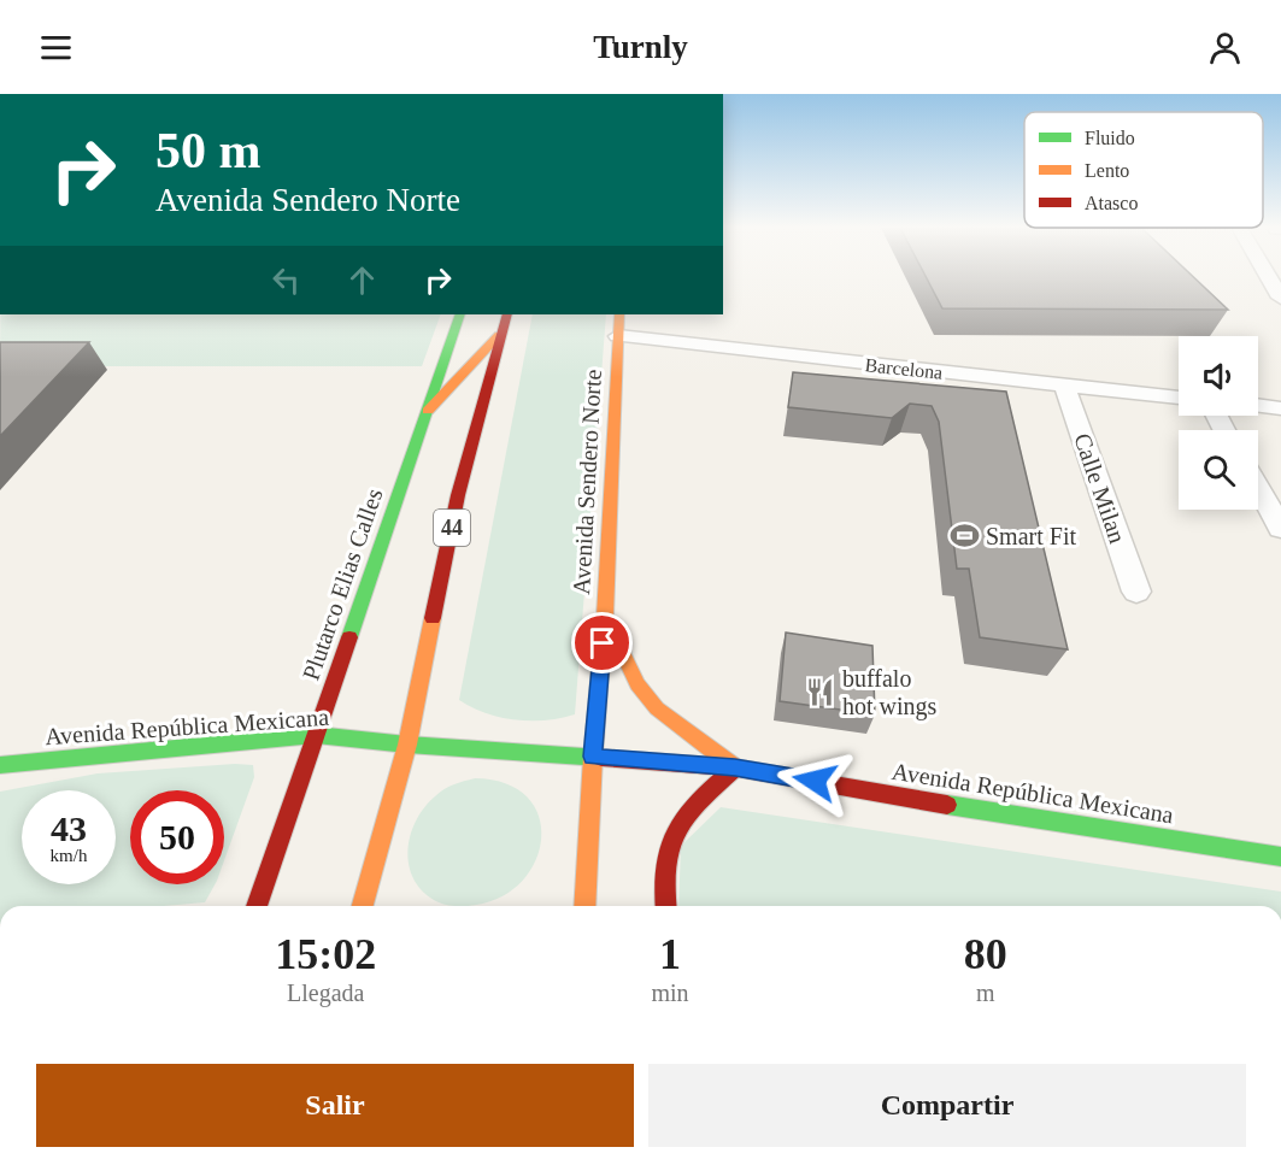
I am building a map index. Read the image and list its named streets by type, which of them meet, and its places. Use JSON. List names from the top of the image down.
{
  "streets": {
    "main road": [
      "Avenida Sendero Norte",
      "44",
      "Plutarco Elias Calles",
      "Avenida República Mexicana"
    ],
    "street": ["Barcelona", "Calle Milan"]
  },
  "crossings": [
    ["Barcelona", "Avenida Sendero Norte"],
    ["Barcelona", "Calle Milan"],
    ["Avenida Sendero Norte", "Avenida República Mexicana"],
    ["44", "Avenida República Mexicana"],
    ["Plutarco Elias Calles", "Avenida República Mexicana"]
  ],
  "places": {
    "sports": ["Smart Fit"],
    "restaurant": ["buffalo hot wings"]
  },
  "legend": ["Fluido", "Lento", "Atasco"],
  "page": {
    "header": "Turnly",
    "turn": ["50 m", "Avenida Sendero Norte"],
    "speed": "43 km/h",
    "limit": "50",
    "eta": [
      "15:02",
      "Llegada",
      "1",
      "min",
      "80",
      "m"
    ],
    "buttons": ["Salir", "Compartir"]
  }
}
